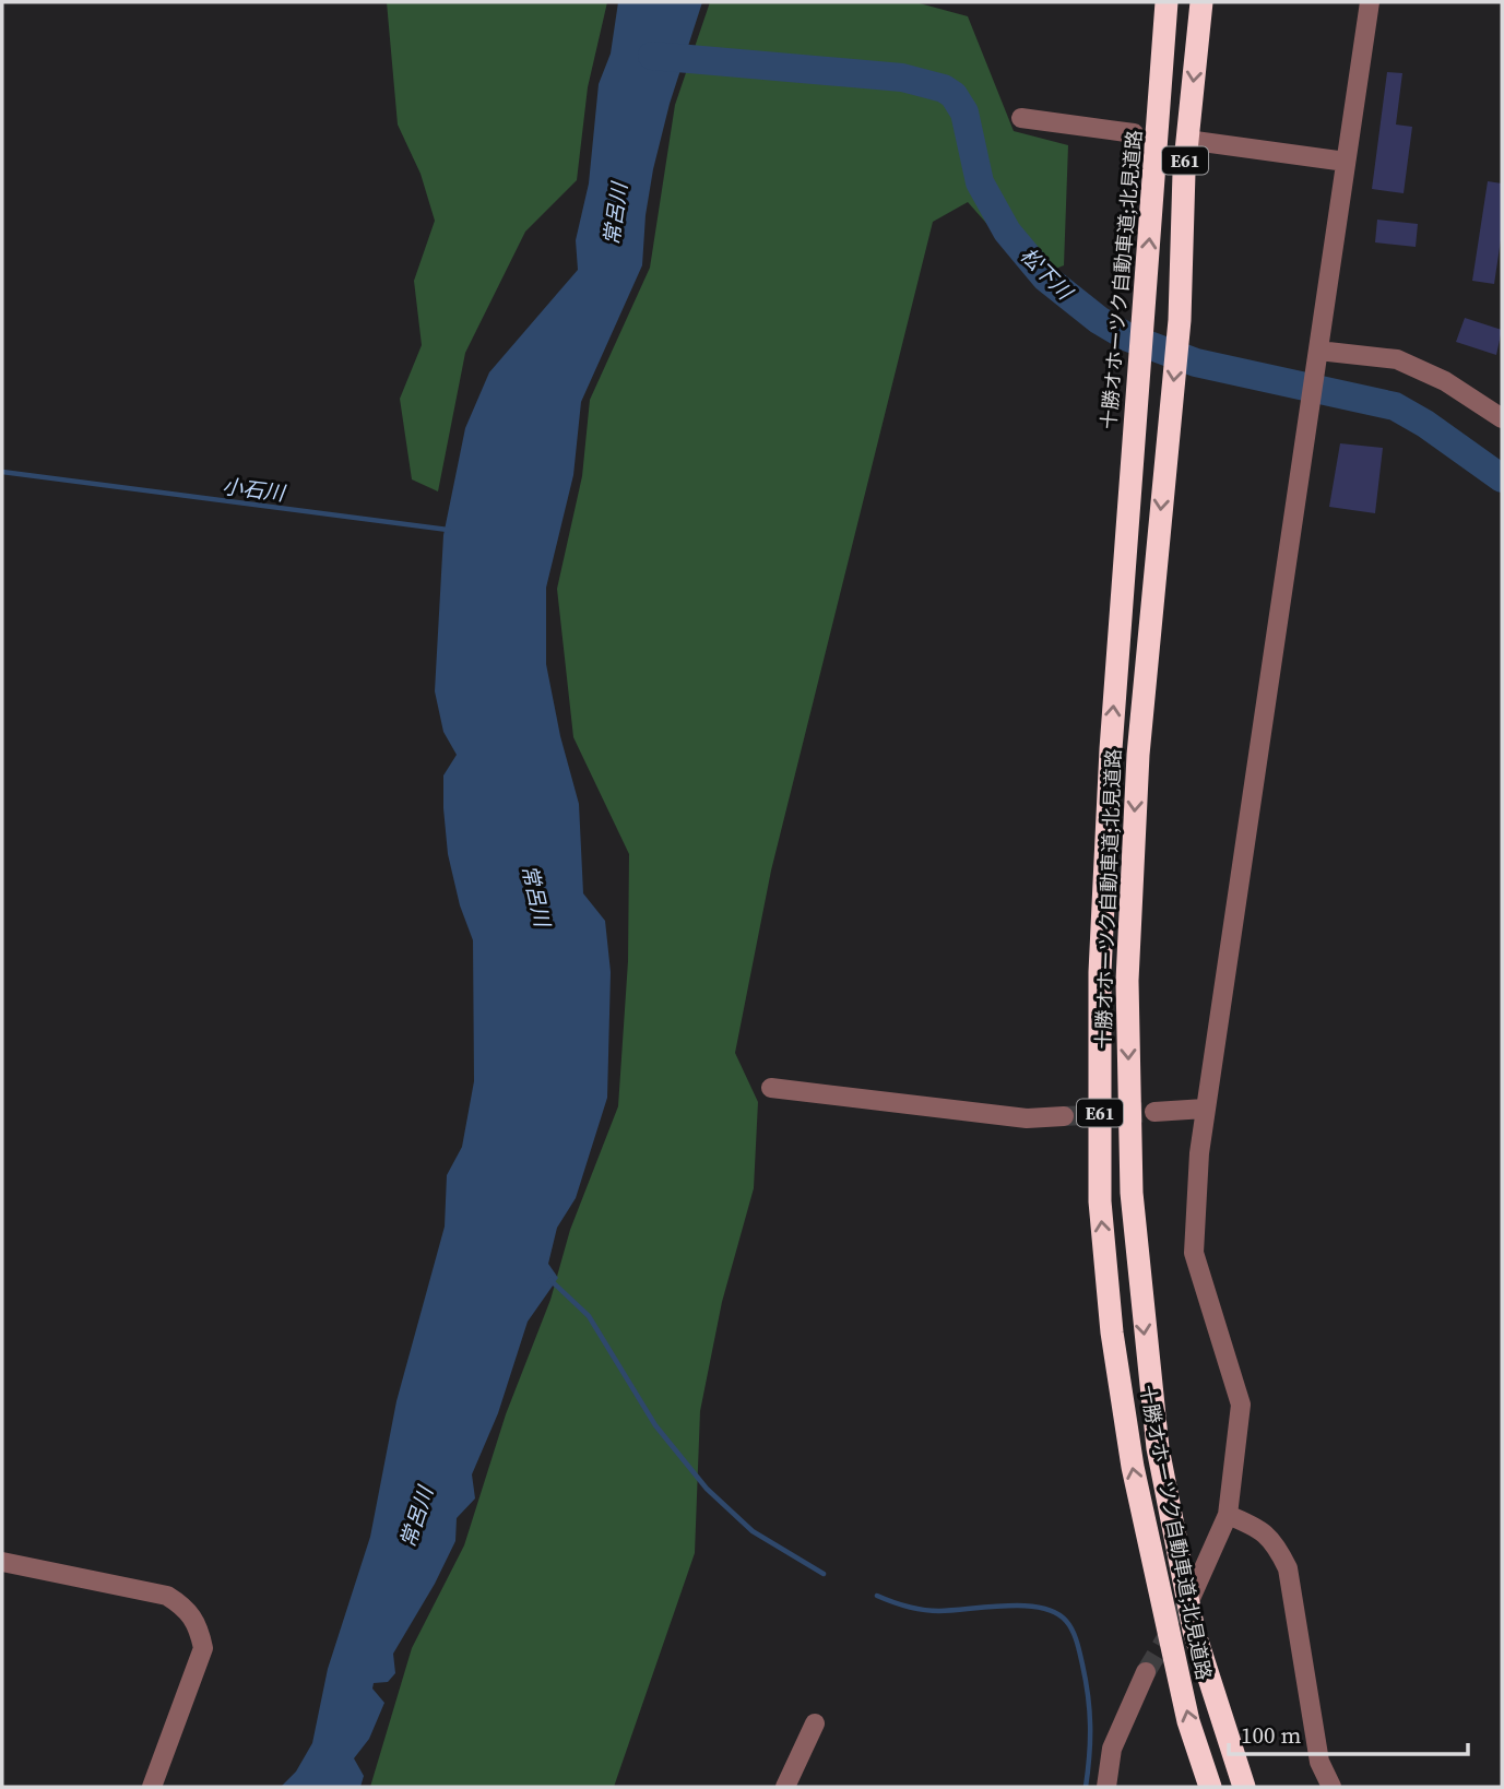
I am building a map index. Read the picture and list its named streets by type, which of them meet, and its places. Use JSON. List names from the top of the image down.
{
  "streets": {
    "highway": ["E61", "十勝オホーツク自動車道;北見道路"]
  },
  "water": ["常呂川", "松下川", "小石川"],
  "scale_bar": "100 m"
}
